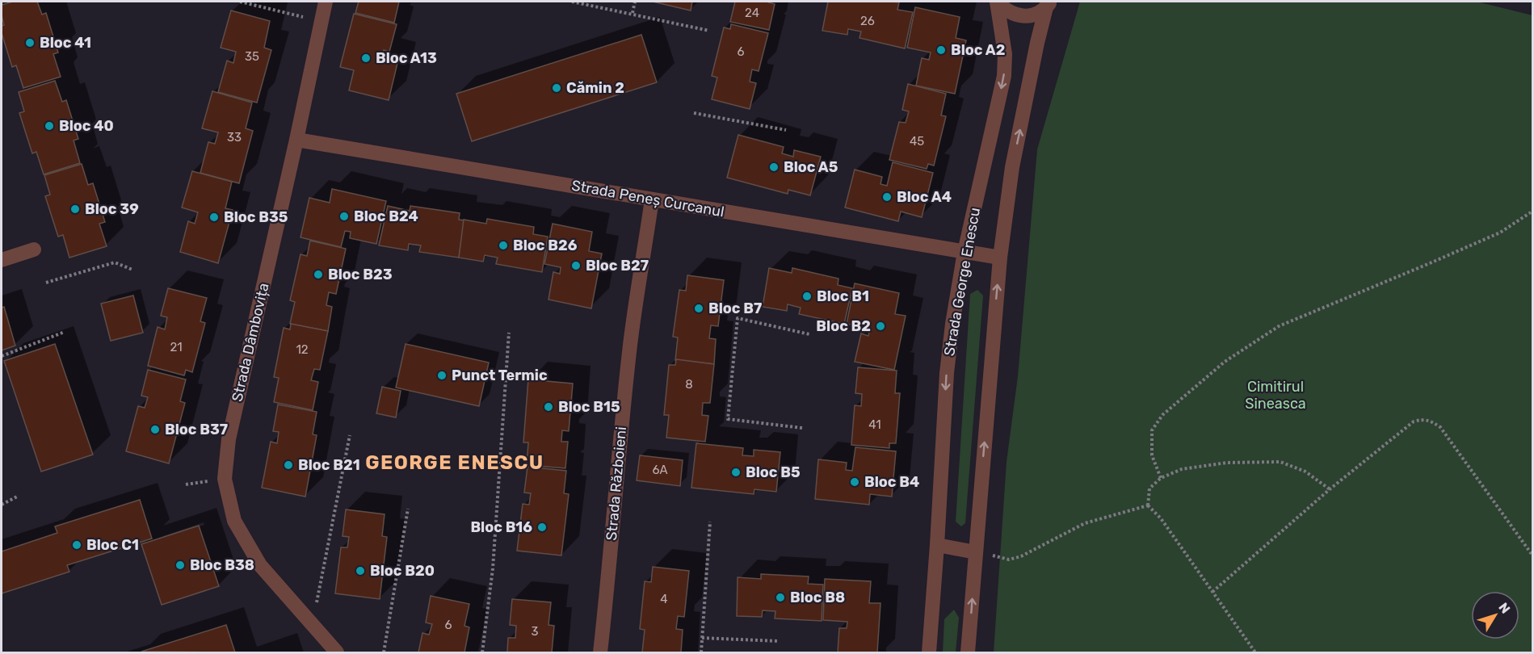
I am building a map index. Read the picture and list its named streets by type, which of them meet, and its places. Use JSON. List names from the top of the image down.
{
  "streets": {
    "street": [
      "Strada Peneș Curcanul",
      "Strada George Enescu",
      "Strada Dâmbovița",
      "Strada Războieni"
    ]
  },
  "crossings": [
    ["Strada Peneș Curcanul", "Strada George Enescu"],
    ["Strada Peneș Curcanul", "Strada Dâmbovița"],
    ["Strada Peneș Curcanul", "Strada Războieni"]
  ],
  "districts": ["GEORGE ENESCU"],
  "parks": ["Cimitirul Sineasca"],
  "places": [
    "Bloc 41",
    "Bloc A2",
    "Bloc A13",
    "Cămin 2",
    "Bloc 40",
    "Bloc A5",
    "Bloc A4",
    "Bloc 39",
    "Bloc B24",
    "Bloc B35",
    "Bloc B26",
    "Bloc B27",
    "Bloc B23",
    "Bloc B1",
    "Bloc B7",
    "Bloc B2",
    "Punct Termic",
    "Bloc B15",
    "Bloc B37",
    "Bloc B21",
    "Bloc B5",
    "Bloc B4",
    "Bloc B16",
    "Bloc C1",
    "Bloc B38",
    "Bloc B20",
    "Bloc B8"
  ],
  "house_numbers": [
    "24",
    "26",
    "6",
    "35",
    "33",
    "45",
    "21",
    "12",
    "8",
    "41",
    "6A",
    "4",
    "6",
    "3"
  ],
  "north": "top right"
}
